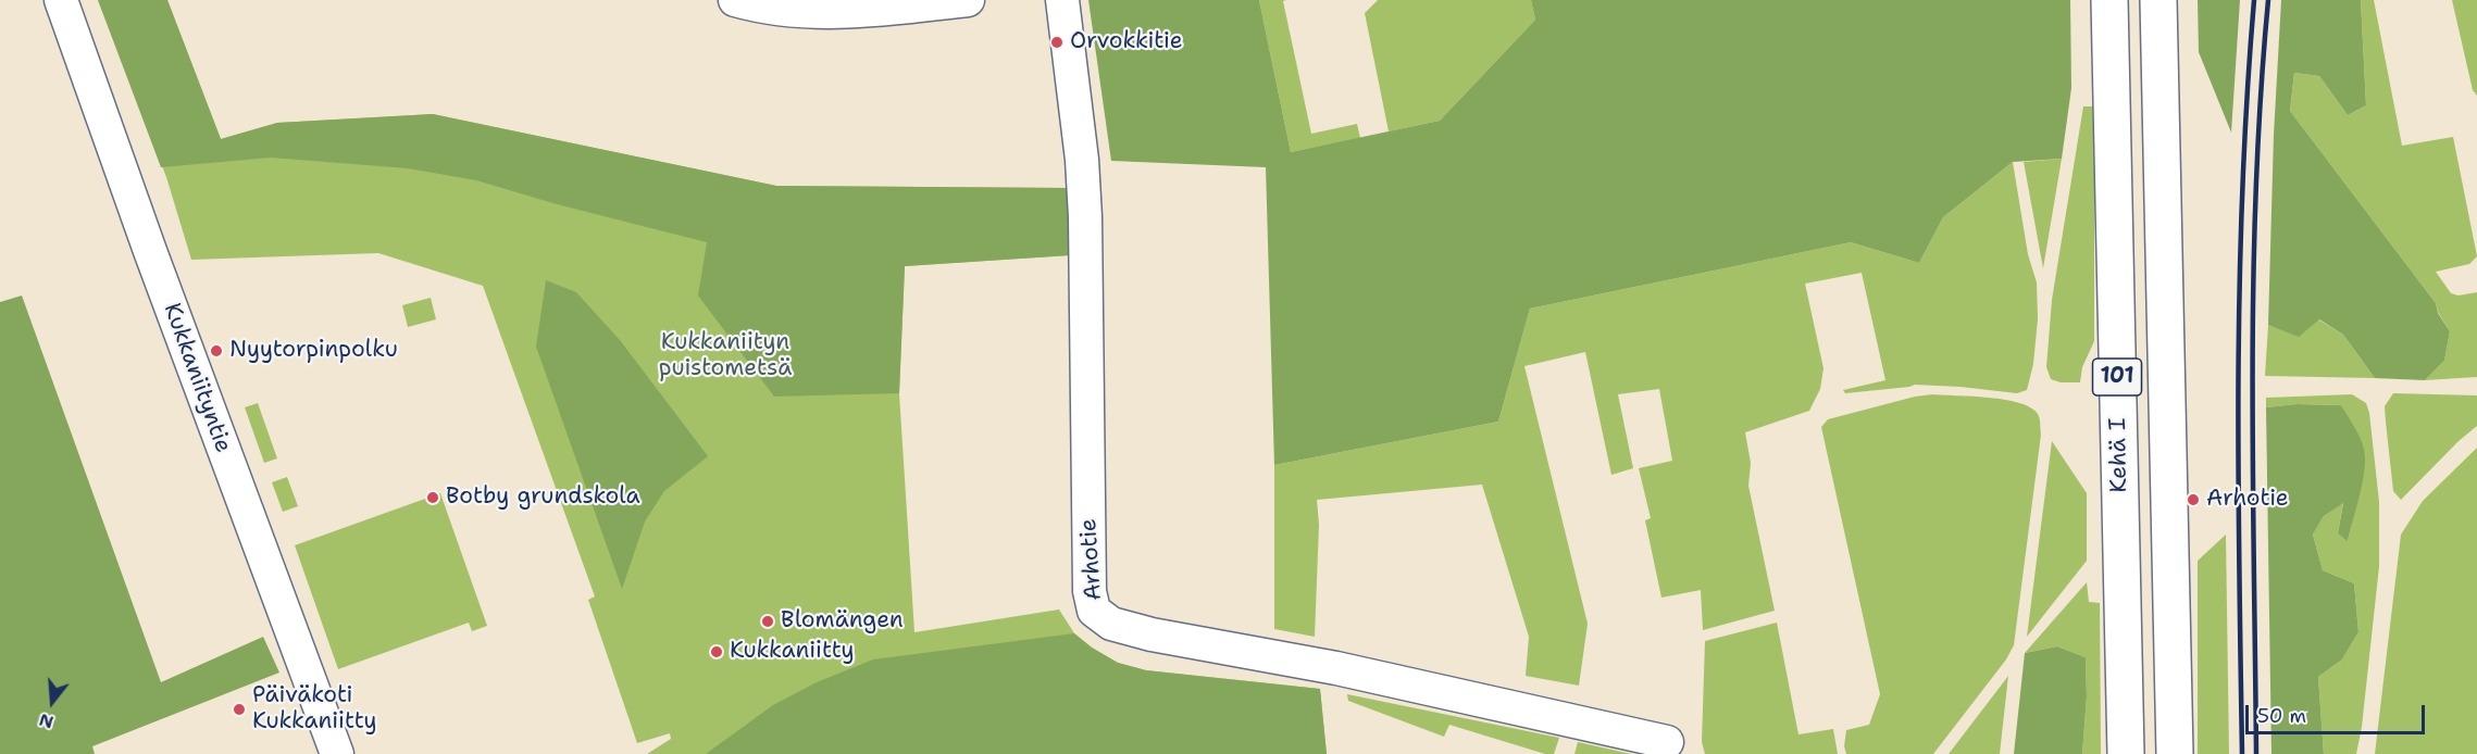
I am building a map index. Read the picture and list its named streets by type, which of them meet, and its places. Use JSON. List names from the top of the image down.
{
  "streets": {
    "highway": ["101", "Kehä I"],
    "street": ["Kukkaniityntie", "Arhotie"]
  },
  "parks": ["Kukkaniityn puistometsä"],
  "places": [
    "Orvokkitie",
    "Nyytorpinpolku",
    "Botby grundskola",
    "Arhotie",
    "Blomängen",
    "Kukkaniitty",
    "Päiväkoti Kukkaniitty"
  ],
  "scale_bar": "50 m",
  "north": "bottom"
}
